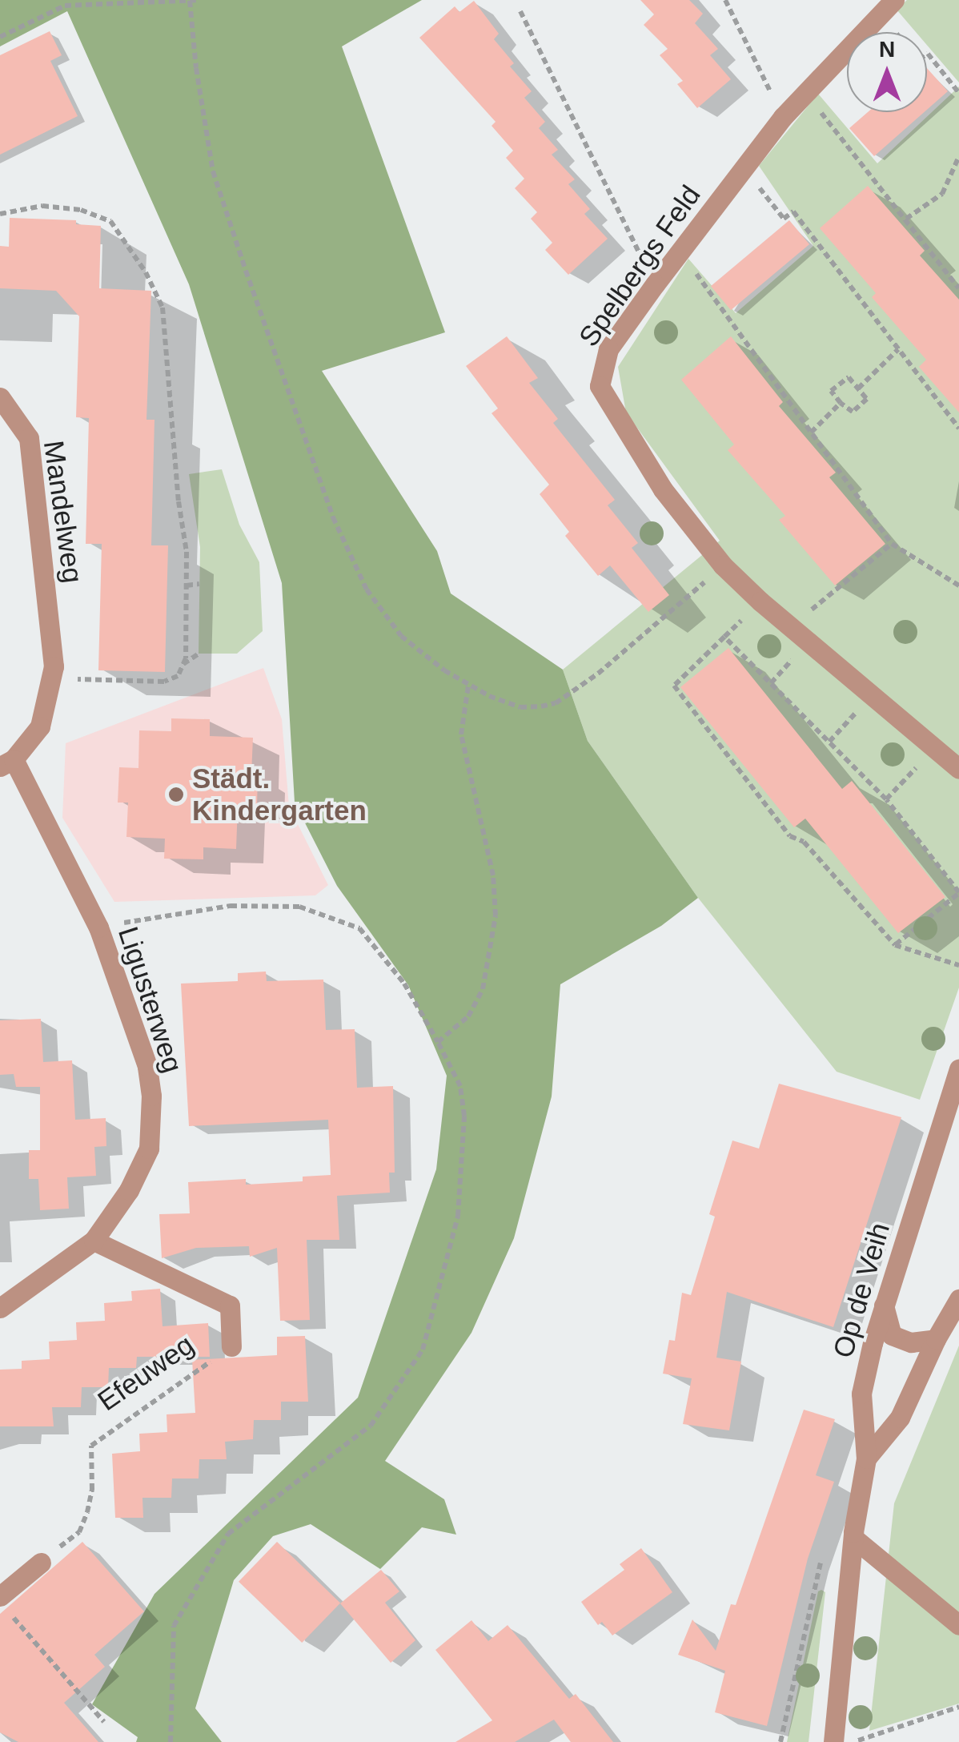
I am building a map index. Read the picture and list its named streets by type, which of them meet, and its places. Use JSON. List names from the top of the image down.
{
  "streets": {
    "street": [
      "Spelbergs Feld",
      "Mandelweg",
      "Ligusterweg",
      "Op de Veih",
      "Efeuweg"
    ]
  },
  "crossings": [
    ["Mandelweg", "Ligusterweg"],
    ["Ligusterweg", "Efeuweg"]
  ],
  "places": ["Städt. Kindergarten"],
  "north": "top"
}
